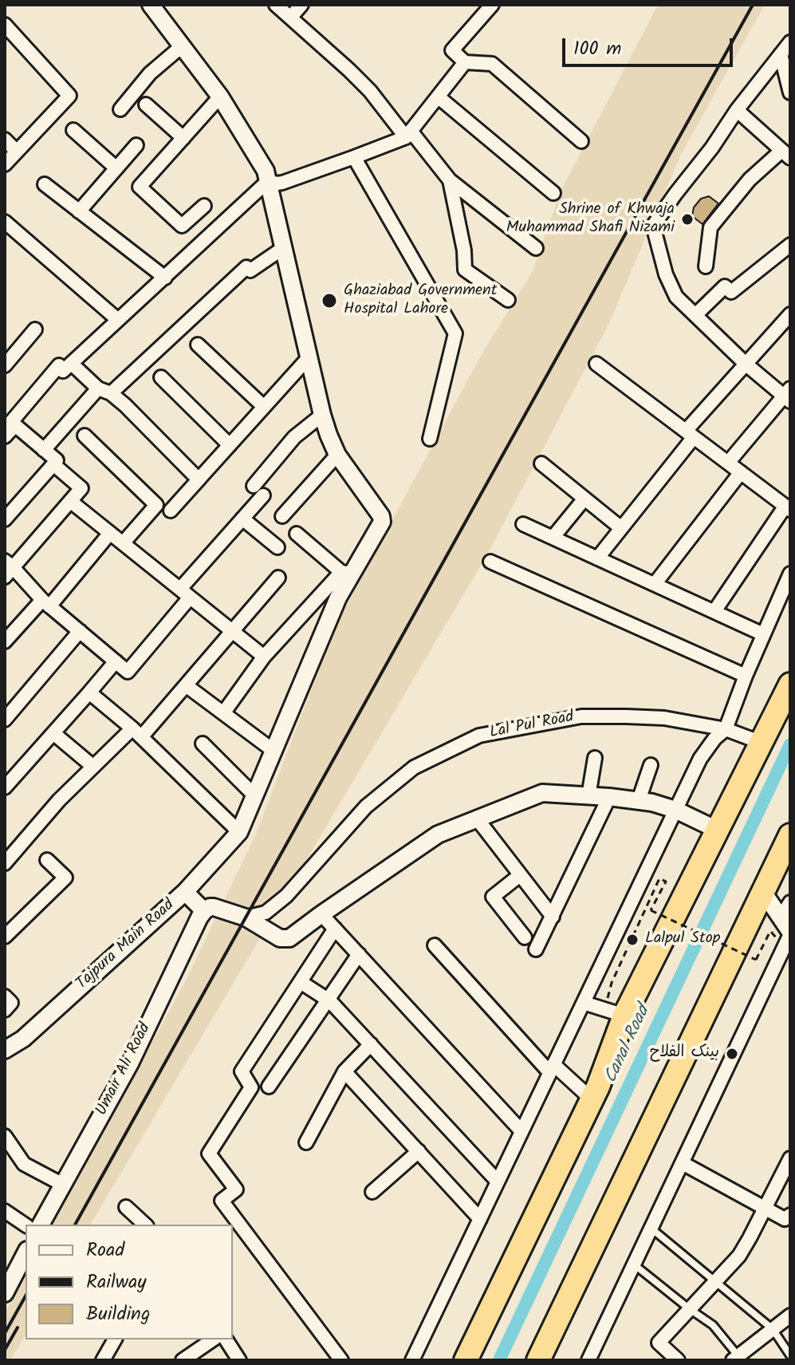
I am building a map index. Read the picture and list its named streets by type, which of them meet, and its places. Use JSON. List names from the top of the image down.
{
  "streets": {
    "street": ["Lal Pul Road", "Tajpura Main Road", "Umair Ali Road"]
  },
  "water": ["Canal Road"],
  "places": [
    "Shrine of Khwaja Muhammad Shafi Nizami",
    "Ghaziabad Government Hospital Lahore",
    "Lalpul Stop",
    "بینک الفلاح"
  ],
  "legend": ["Road", "Railway", "Building"],
  "scale_bar": "100 m"
}
